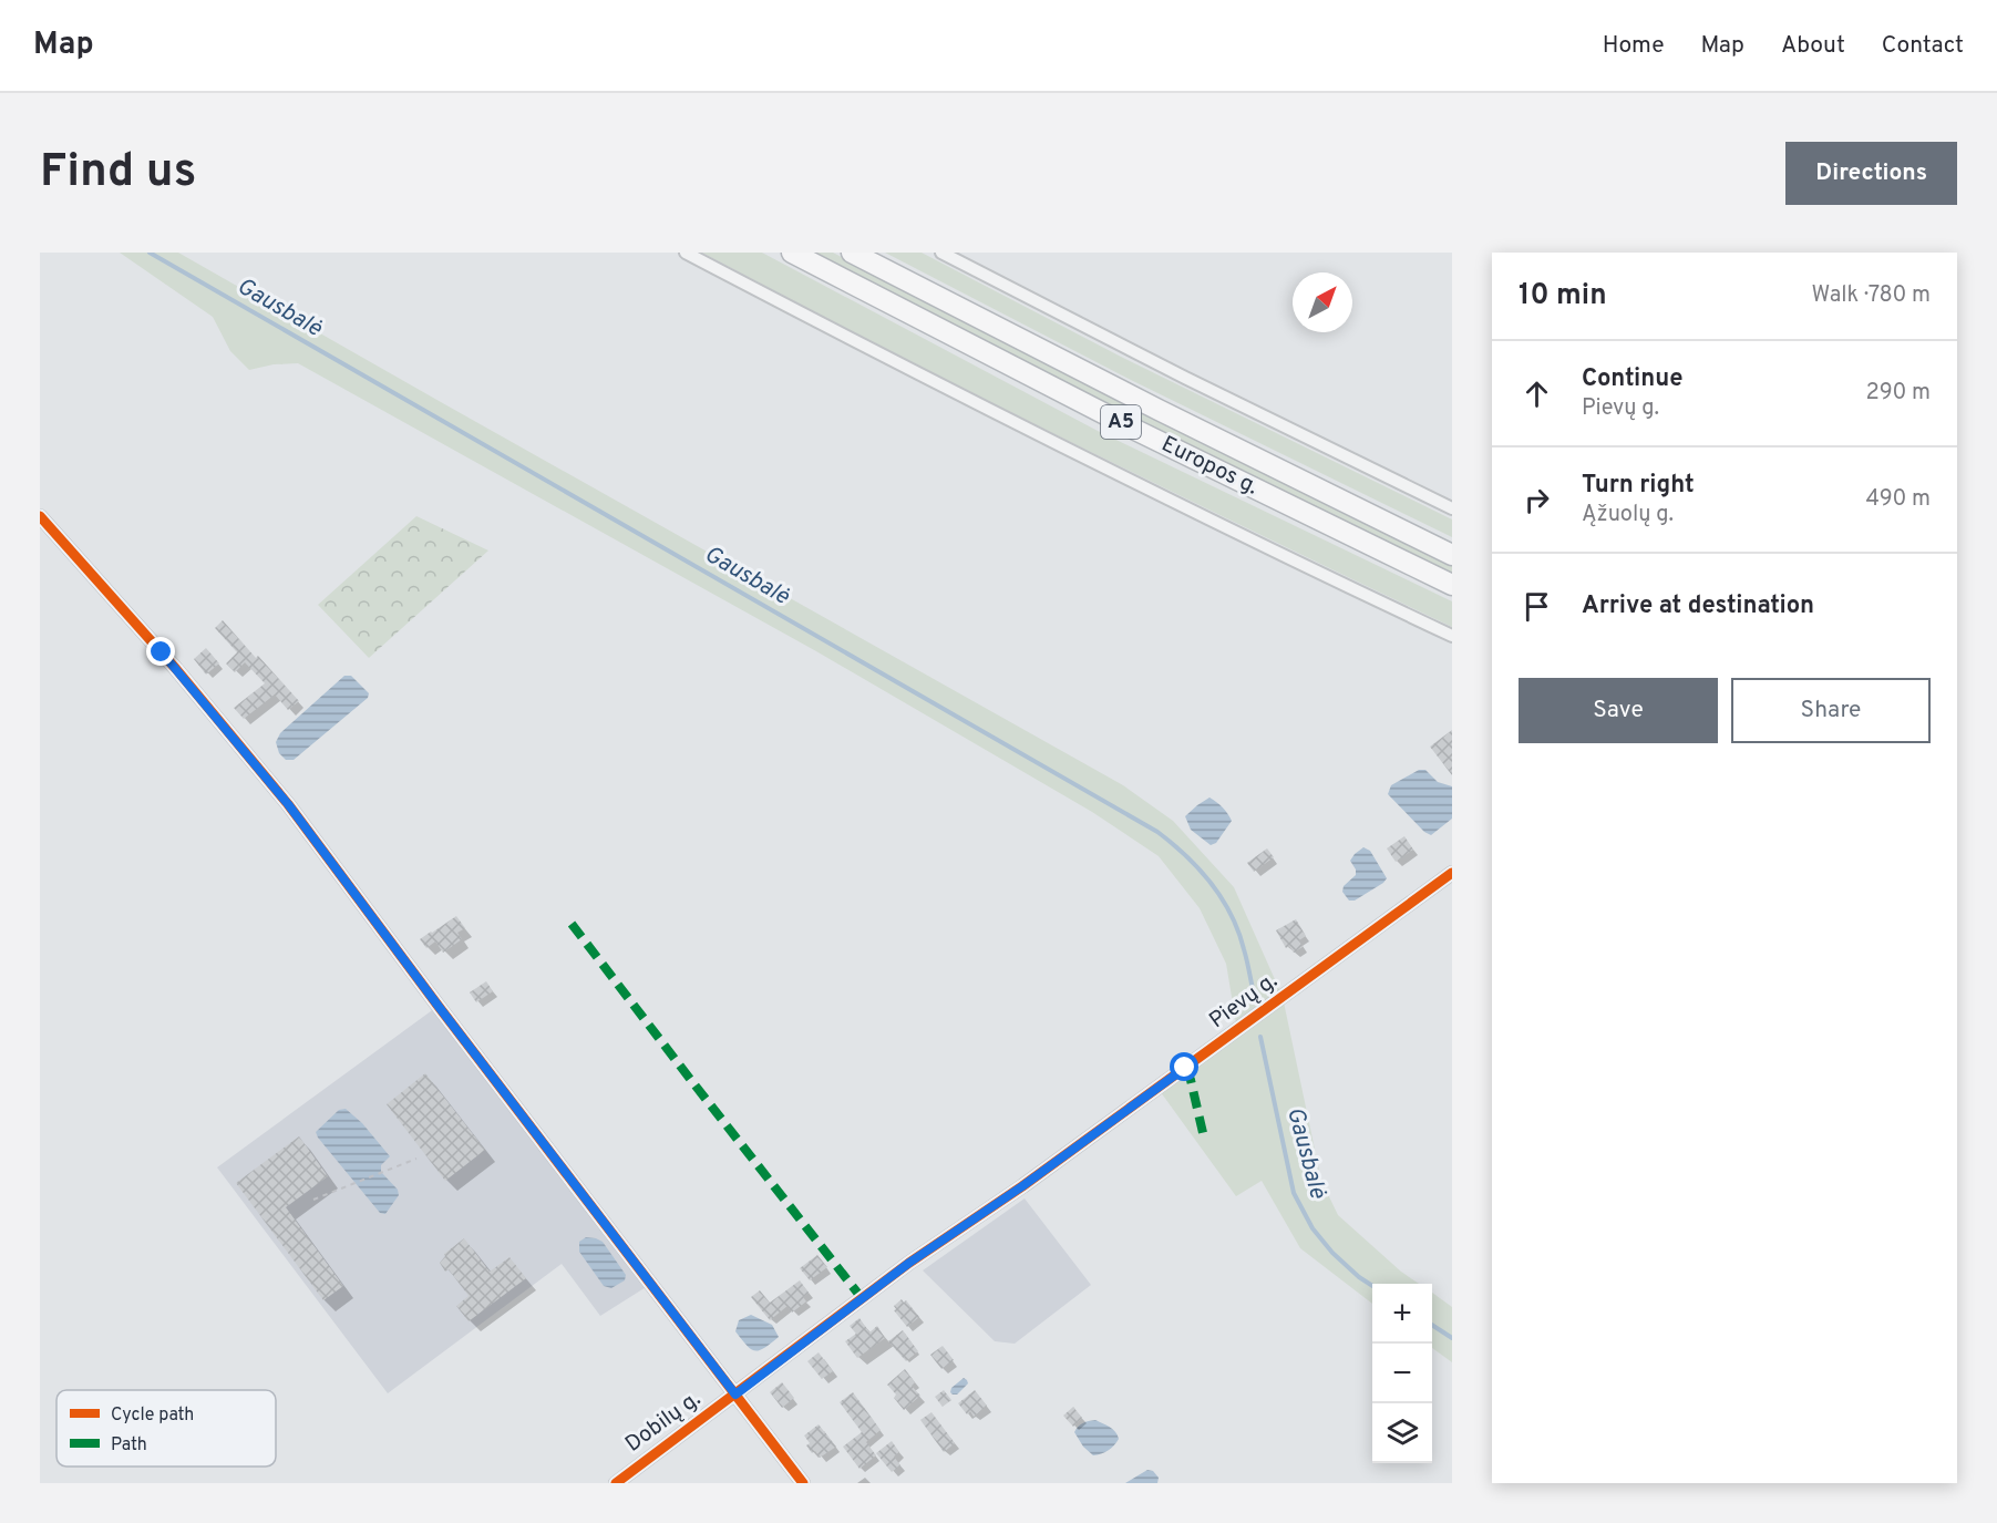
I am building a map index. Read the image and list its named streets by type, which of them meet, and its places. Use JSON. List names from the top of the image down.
{
  "streets": {
    "highway": ["A5", "Europos g."],
    "street": ["Pievų g.", "Dobilų g."]
  },
  "crossings": [
    ["Pievų g.", "Dobilų g."]
  ],
  "water": ["Gausbalė"],
  "legend": ["Cycle path", "Path"],
  "north": "top right",
  "page": {
    "header": "Map",
    "nav": [
      "Home",
      "Map",
      "About",
      "Contact"
    ],
    "buttons": [
      "Directions",
      ["Save", "Share"]
    ],
    "title": "Find us",
    "heading": ["10 min", "Walk · 780 m"],
    "list": [
      ["Continue", "Pievų g.", "290 m"],
      ["Turn right", "Ąžuolų g.", "490 m"],
      "Arrive at destination"
    ],
    "map_buttons": ["+", "−"]
  }
}
